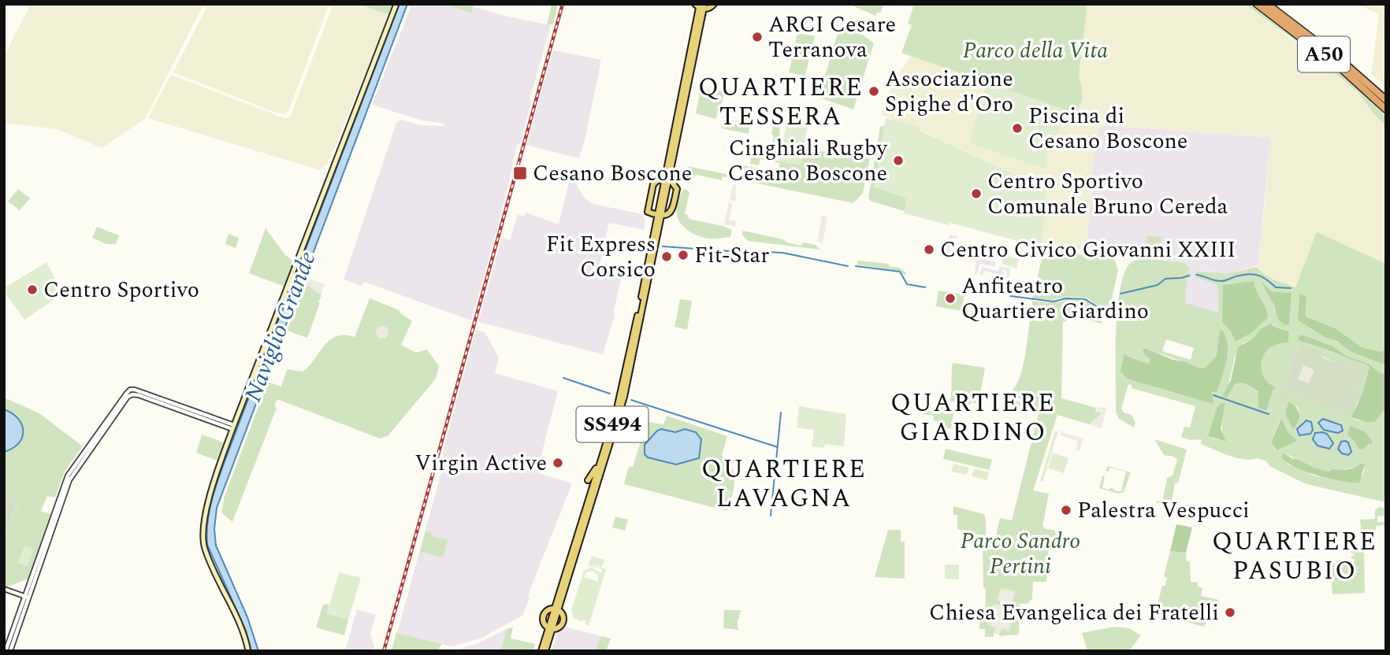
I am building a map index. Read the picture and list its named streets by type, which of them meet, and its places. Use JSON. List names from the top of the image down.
{
  "streets": {
    "highway": ["A50"],
    "main road": ["SS494"]
  },
  "districts": [
    "QUARTIERE TESSERA",
    "QUARTIERE GIARDINO",
    "QUARTIERE LAVAGNA",
    "QUARTIERE PASUBIO"
  ],
  "water": ["Naviglio Grande"],
  "parks": ["Parco della Vita", "Parco Sandro Pertini"],
  "places": {
    "other": [
      "ARCI Cesare Terranova",
      "Associazione Spighe d'Oro",
      "Piscina di Cesano Boscone",
      "Cinghiali Rugby Cesano Boscone",
      "Centro Sportivo Comunale Bruno Cereda",
      "Centro Civico Giovanni XXIII",
      "Fit-Star",
      "Fit Express Corsico",
      "Centro Sportivo",
      "Anfiteatro Quartiere Giardino",
      "Virgin Active",
      "Palestra Vespucci",
      "Chiesa Evangelica dei Fratelli"
    ],
    "transit": ["Cesano Boscone"]
  }
}
